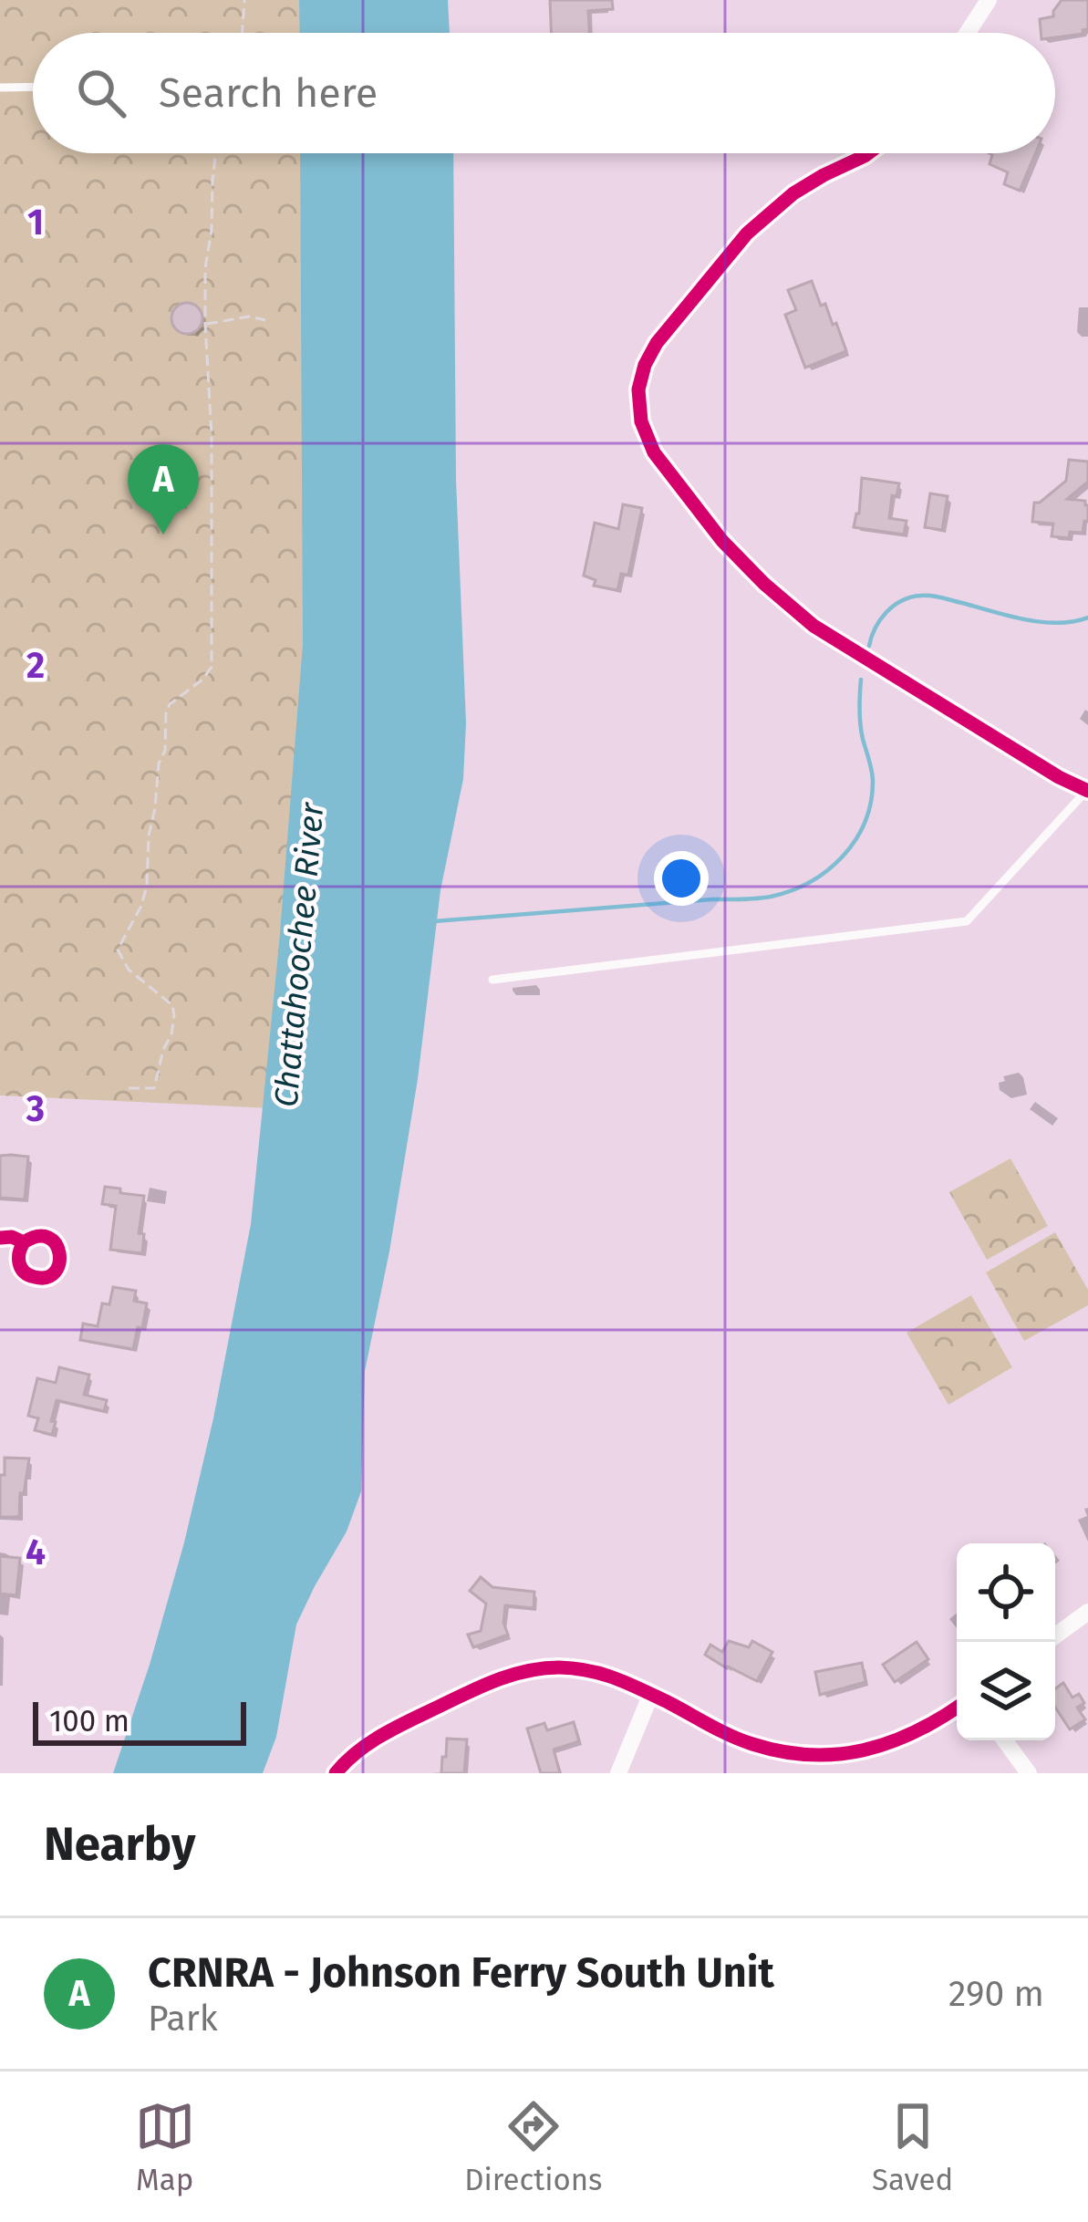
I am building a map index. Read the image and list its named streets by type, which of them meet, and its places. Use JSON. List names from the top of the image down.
{
  "water": ["Chattahoochee River"],
  "scale_bar": "100 m",
  "page": {
    "search": "Search here",
    "pins": "A",
    "scale": "100 m",
    "heading": "Nearby",
    "list": [
      {
        "mark": "A",
        "name": "CRNRA - Johnson Ferry South Unit",
        "note": "Park",
        "value": "290 m"
      }
    ],
    "nav": ["Map", "Directions", "Saved"]
  },
  "grid": {
    "rows": [
      "1",
      "2",
      "3",
      "4"
    ]
  }
}
